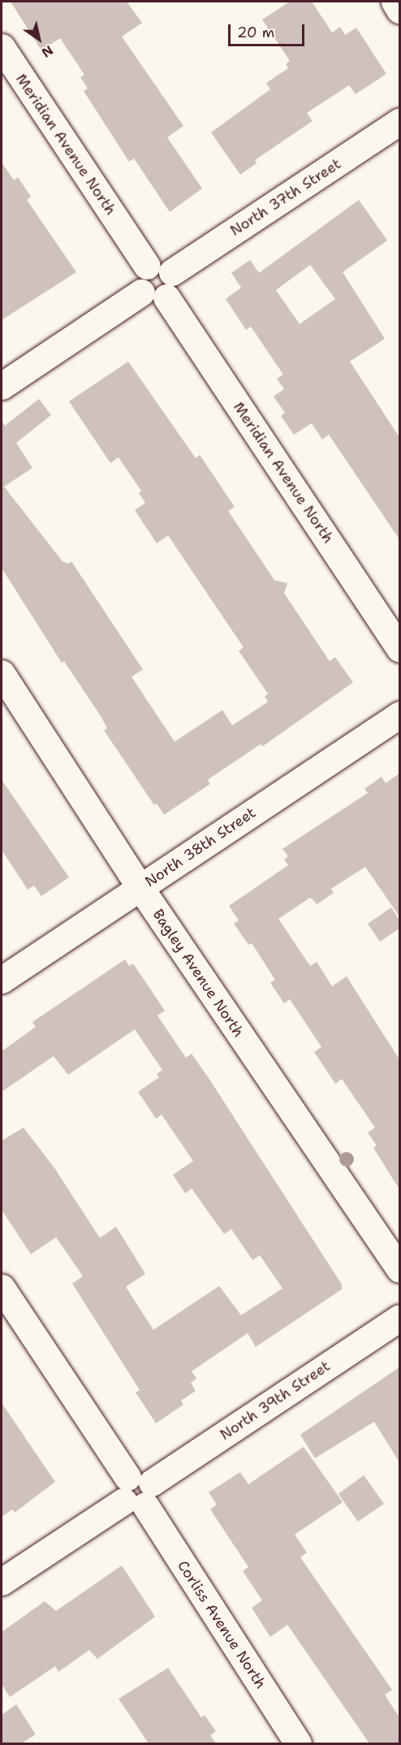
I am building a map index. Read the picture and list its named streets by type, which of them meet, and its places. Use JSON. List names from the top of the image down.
{
  "streets": {
    "street": [
      "Meridian Avenue North",
      "North 37th Street",
      "North 38th Street",
      "Bagley Avenue North",
      "North 39th Street",
      "Corliss Avenue North"
    ]
  },
  "crossings": [
    ["Meridian Avenue North", "North 37th Street"],
    ["North 38th Street", "Bagley Avenue North"],
    ["North 39th Street", "Corliss Avenue North"]
  ],
  "scale_bar": "20 m",
  "north": "bottom right"
}
